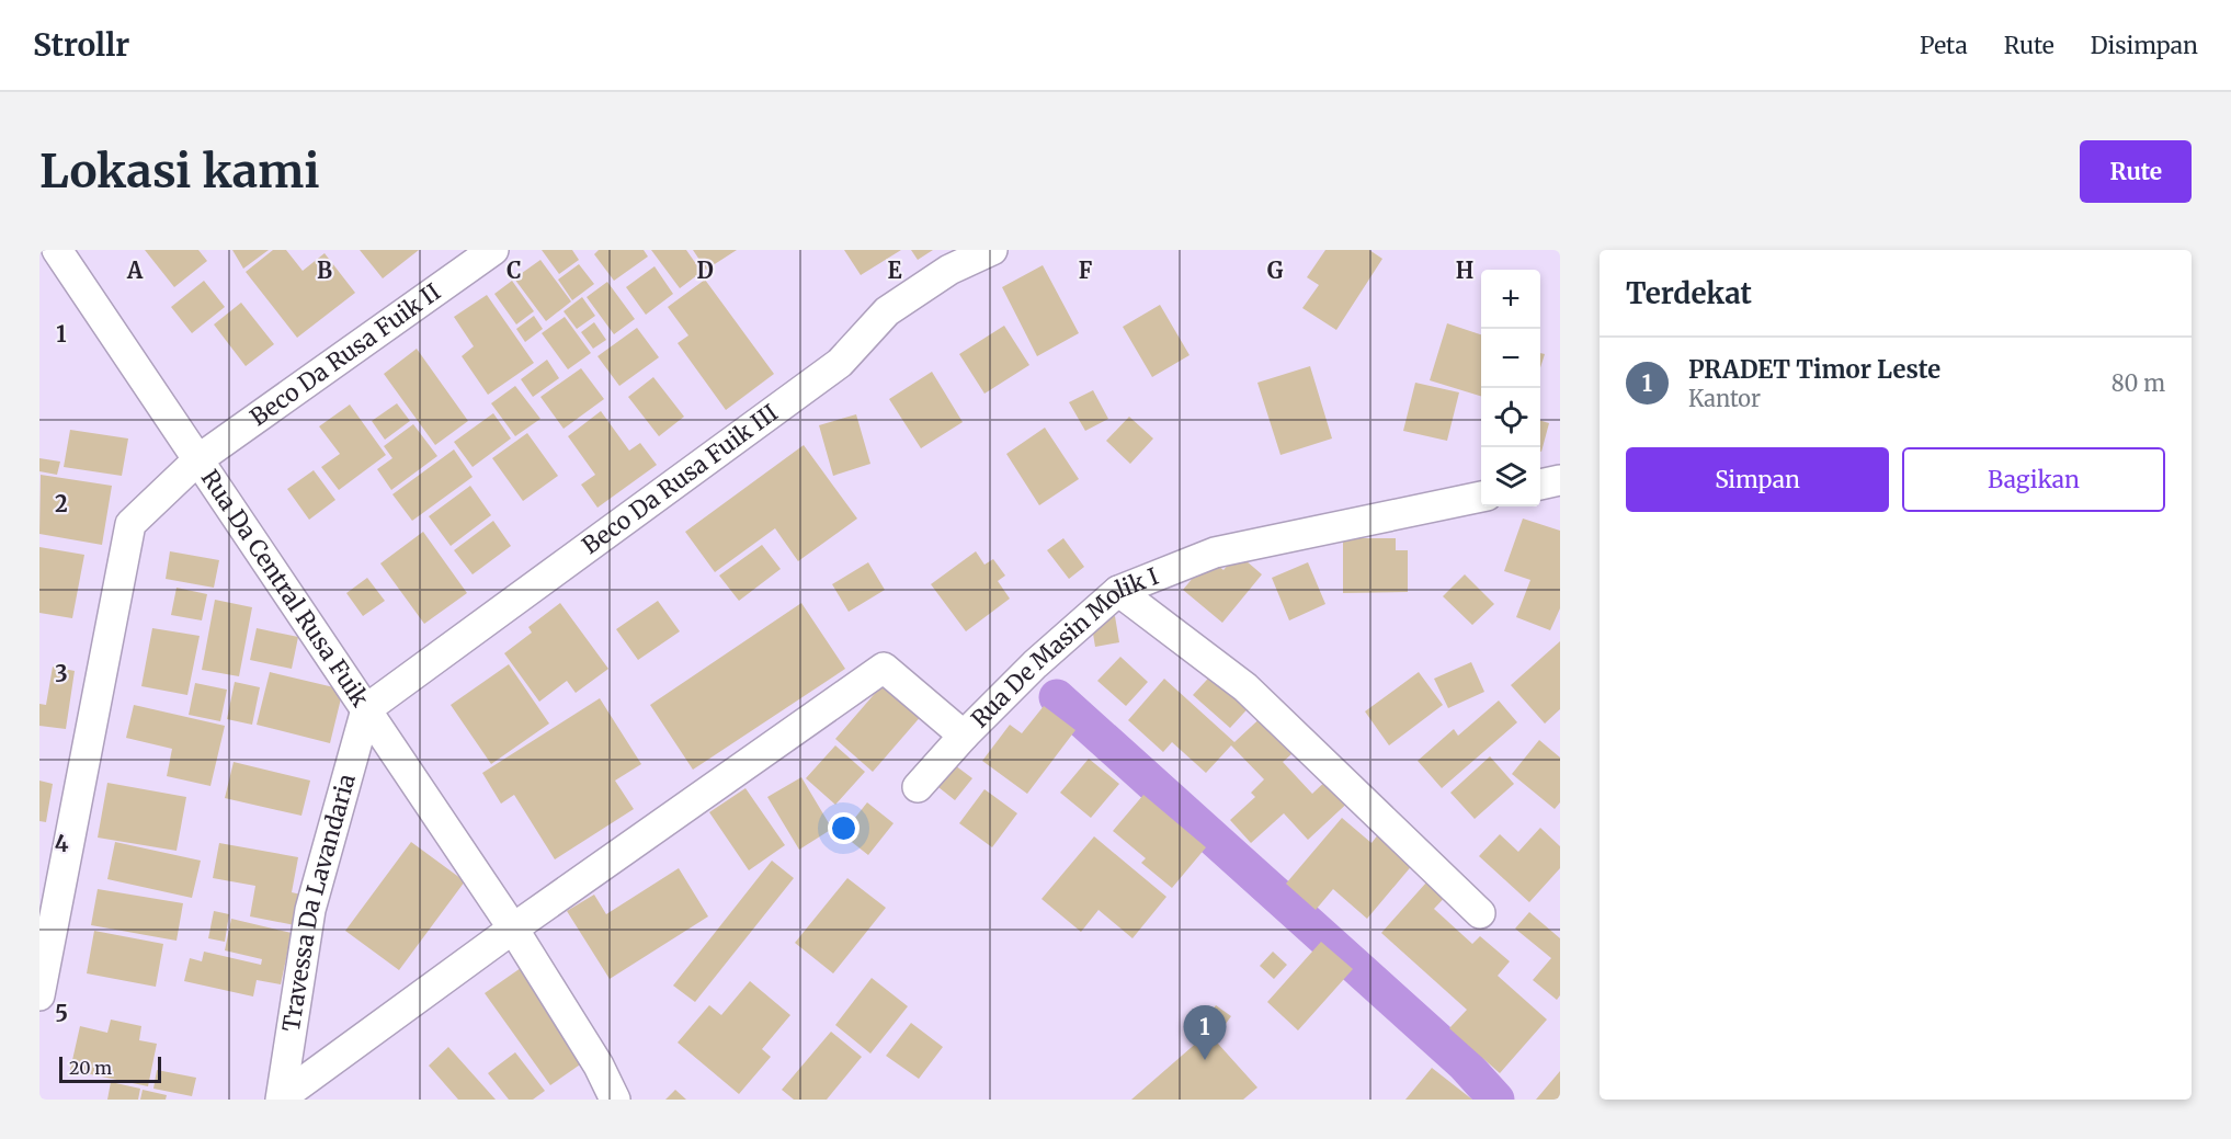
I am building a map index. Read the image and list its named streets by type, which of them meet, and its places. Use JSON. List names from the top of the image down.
{
  "streets": {
    "street": [
      "Beco Da Rusa Fuik II",
      "Beco Da Rusa Fuik III",
      "Rua Da Central Rusa Fuik",
      "Rua De Masin Molik I",
      "Travessa Da Lavandaria"
    ]
  },
  "crossings": [
    ["Beco Da Rusa Fuik II", "Rua Da Central Rusa Fuik"],
    ["Beco Da Rusa Fuik III", "Rua Da Central Rusa Fuik"],
    ["Beco Da Rusa Fuik III", "Travessa Da Lavandaria"],
    ["Rua Da Central Rusa Fuik", "Rua De Masin Molik I"],
    ["Rua Da Central Rusa Fuik", "Travessa Da Lavandaria"]
  ],
  "scale_bar": "20 m",
  "page": {
    "header": "Strollr",
    "nav": ["Peta", "Rute", "Disimpan"],
    "buttons": [
      "Rute",
      ["Simpan", "Bagikan"]
    ],
    "title": "Lokasi kami",
    "heading": "Terdekat",
    "map_buttons": ["+", "−"],
    "list": [
      {
        "mark": "1",
        "name": "PRADET Timor Leste",
        "note": "Kantor",
        "value": "80 m"
      }
    ],
    "pins": "1",
    "scale": "20 m"
  },
  "grid": {
    "columns": [
      "A",
      "B",
      "C",
      "D",
      "E",
      "F",
      "G",
      "H"
    ],
    "rows": [
      "1",
      "2",
      "3",
      "4",
      "5"
    ]
  }
}
